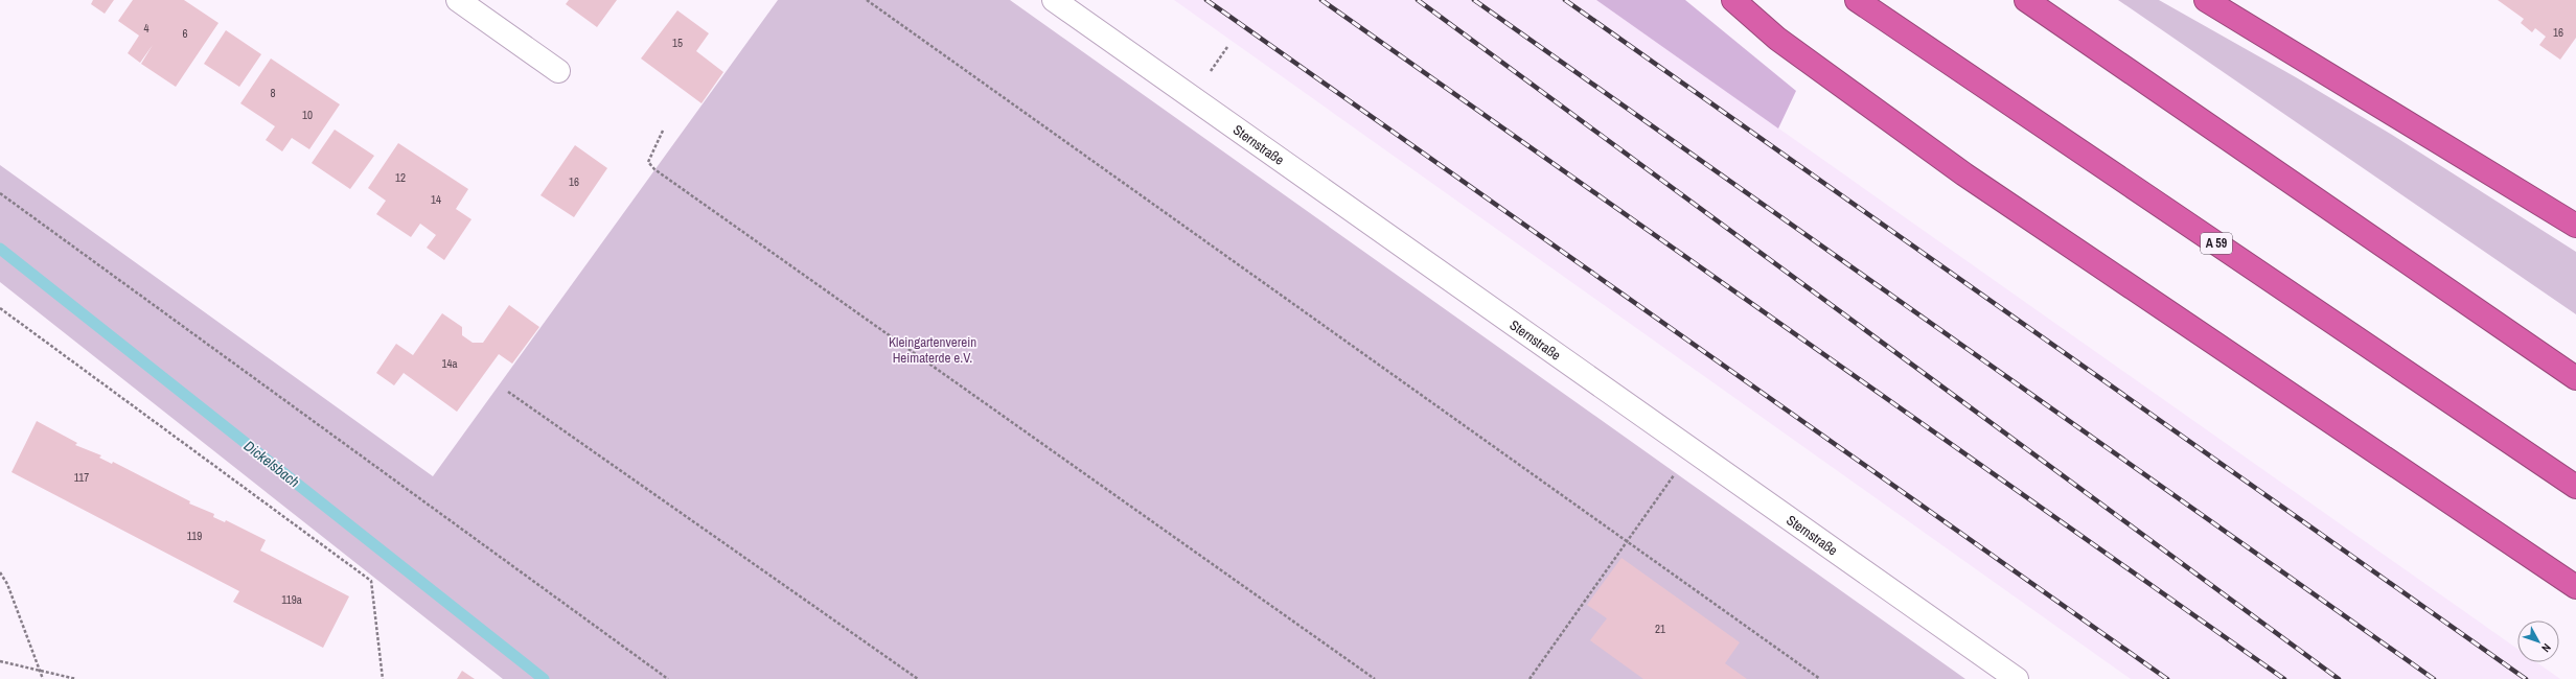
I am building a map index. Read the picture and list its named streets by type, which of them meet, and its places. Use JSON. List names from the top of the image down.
{
  "streets": {
    "highway": ["A 59"],
    "street": ["Sternstraße"]
  },
  "water": ["Dickelsbach"],
  "parks": ["Kleingartenverein Heimaterde e.V."],
  "house_numbers": [
    "4",
    "16",
    "6",
    "15",
    "8",
    "10",
    "12",
    "16",
    "14",
    "14a",
    "117",
    "119",
    "119a",
    "21"
  ],
  "north": "bottom right"
}
